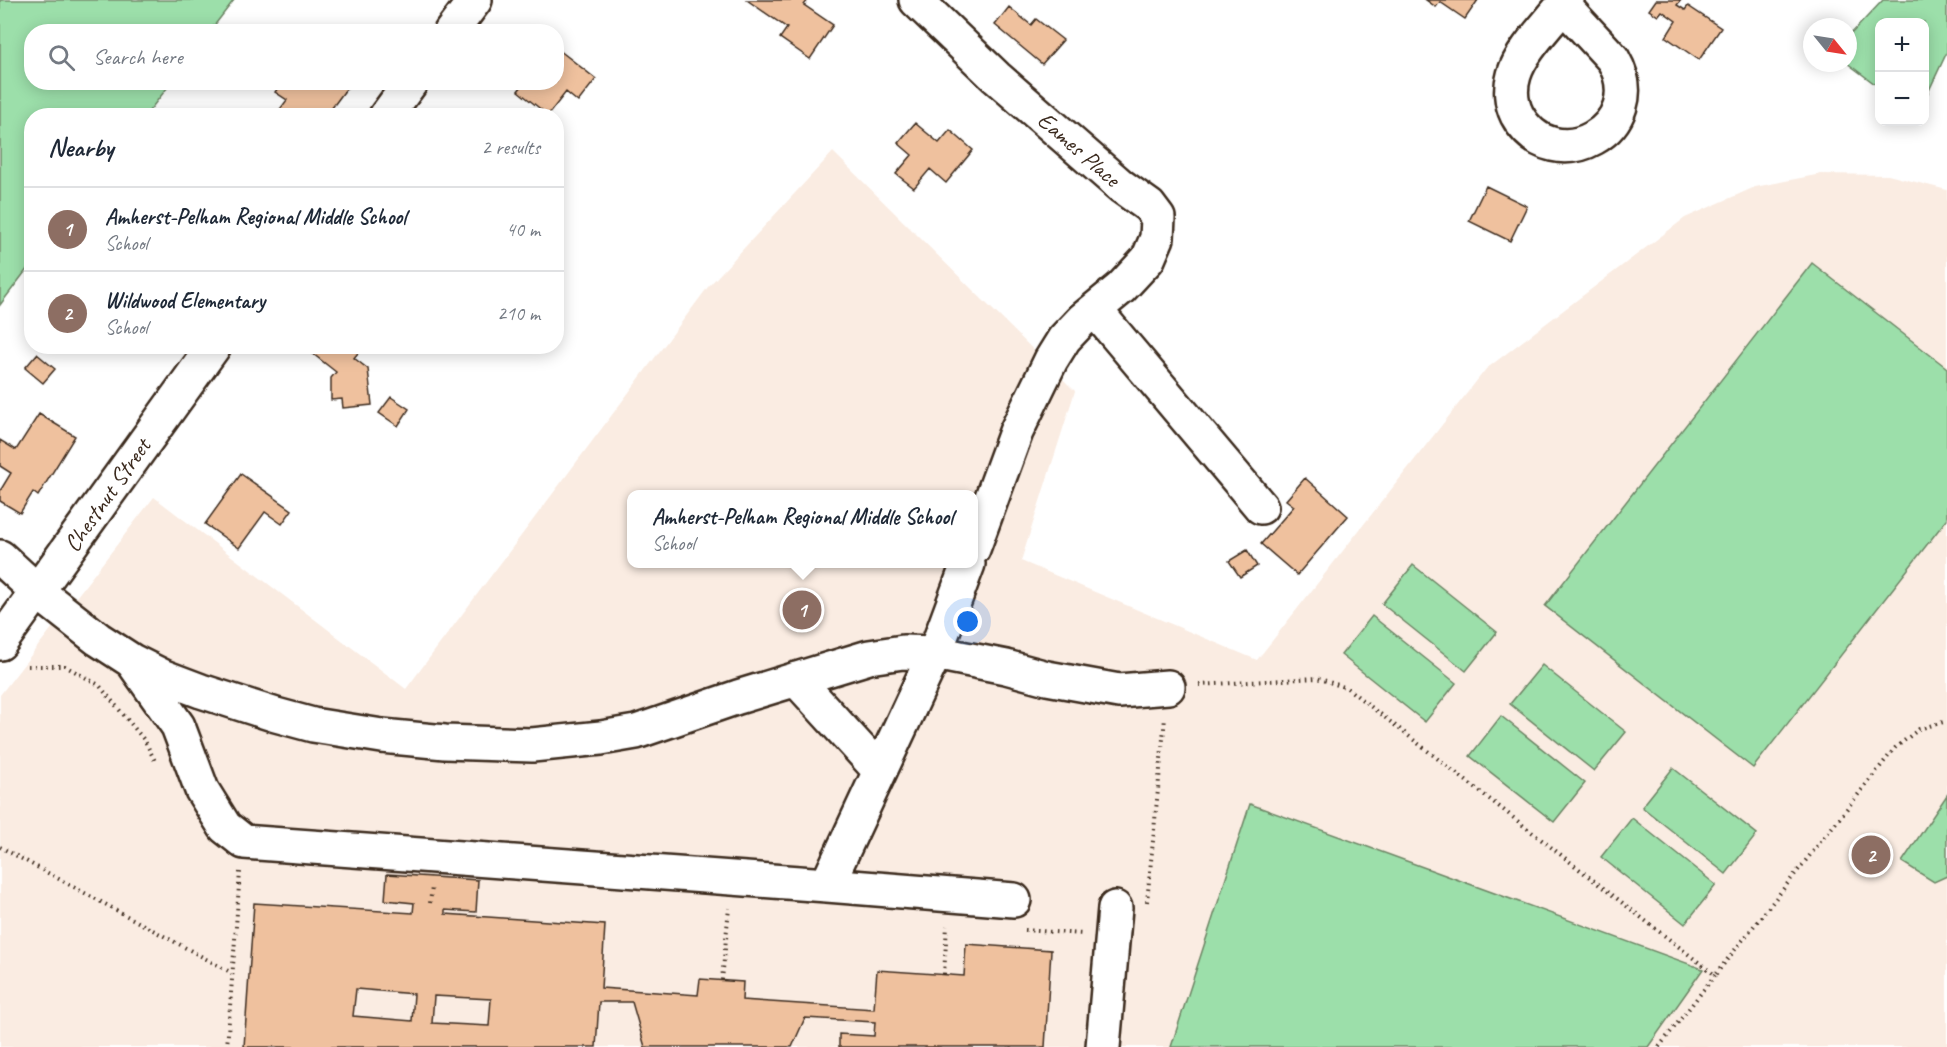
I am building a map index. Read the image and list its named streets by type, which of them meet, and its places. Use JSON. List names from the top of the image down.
{
  "streets": {
    "street": ["Eames Place", "Chestnut Street"]
  },
  "north": "bottom right",
  "page": {
    "map_buttons": ["+", "−"],
    "search": "Search here",
    "heading": ["Nearby", "2 results"],
    "list": [
      {
        "mark": "1",
        "name": "Amherst-Pelham Regional Middle School",
        "note": "School",
        "value": "40 m"
      },
      {
        "mark": "2",
        "name": "Wildwood Elementary",
        "note": "School",
        "value": "210 m"
      }
    ],
    "popup": ["Amherst-Pelham Regional Middle School", "School"],
    "pins": ["1", "2"]
  }
}
